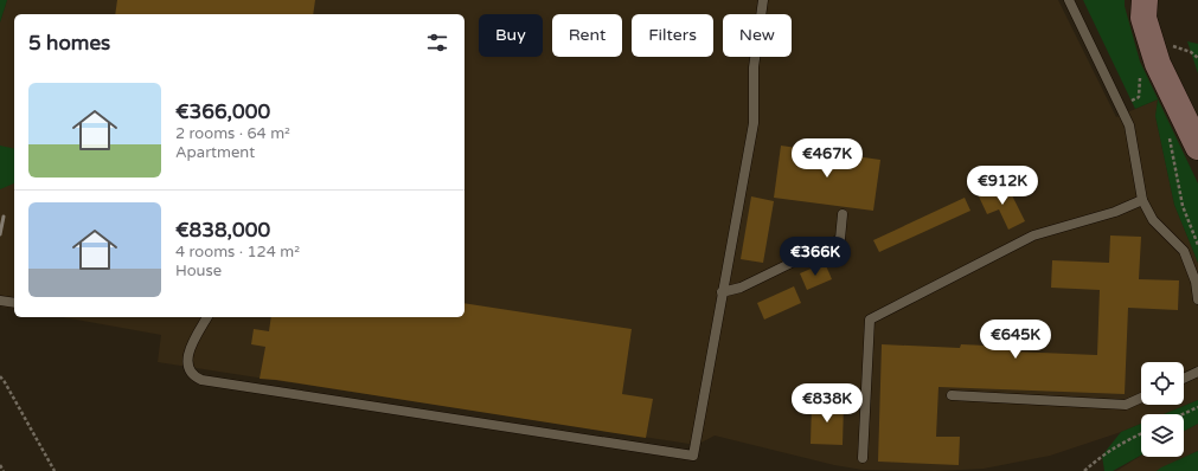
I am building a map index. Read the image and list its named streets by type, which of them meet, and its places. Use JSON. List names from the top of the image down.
{
  "page": {
    "chip": [
      "Buy",
      "Rent",
      "Filters",
      "New"
    ],
    "heading": "5 homes",
    "list": [
      {
        "name": "€366,000",
        "note": "2 rooms · 64 m² · Apartment"
      },
      {
        "name": "€838,000",
        "note": "4 rooms · 124 m² · House"
      }
    ],
    "price": [
      "€467K",
      "€912K",
      "€366K",
      "€645K",
      "€838K"
    ]
  }
}
